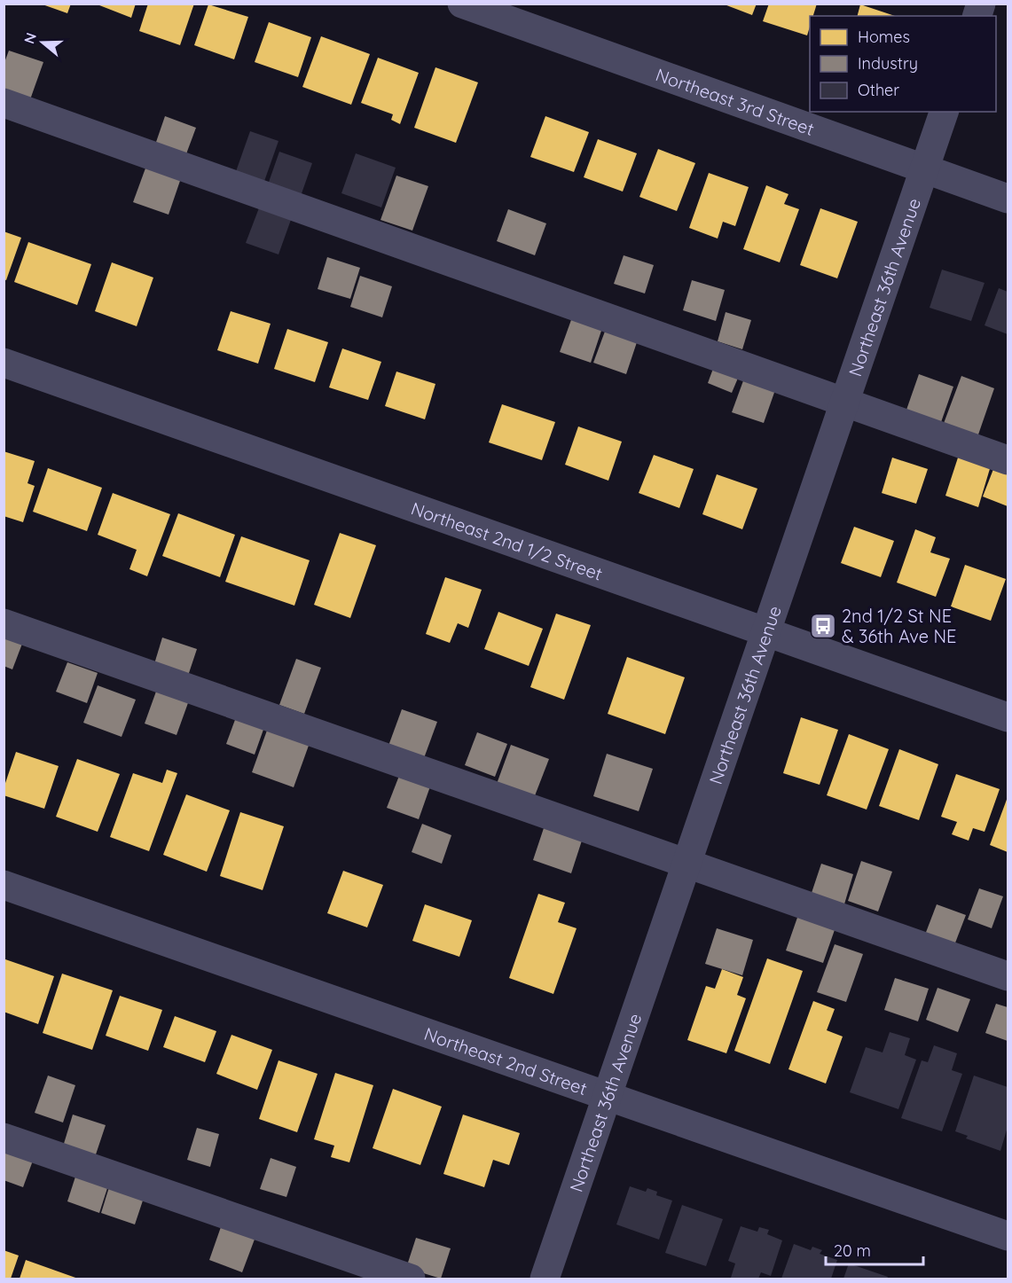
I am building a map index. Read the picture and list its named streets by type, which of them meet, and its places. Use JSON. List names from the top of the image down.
{
  "streets": {
    "street": [
      "Northeast 3rd Street",
      "Northeast 36th Avenue",
      "Northeast 2nd 1/2 Street",
      "Northeast 2nd Street"
    ]
  },
  "crossings": [
    ["Northeast 3rd Street", "Northeast 36th Avenue"],
    ["Northeast 36th Avenue", "Northeast 2nd 1/2 Street"],
    ["Northeast 36th Avenue", "Northeast 2nd Street"]
  ],
  "places": {
    "bus stop": ["2nd 1/2 St NE & 36th Ave NE"]
  },
  "legend": ["Homes", "Industry", "Other"],
  "scale_bar": "20 m",
  "north": "left"
}
